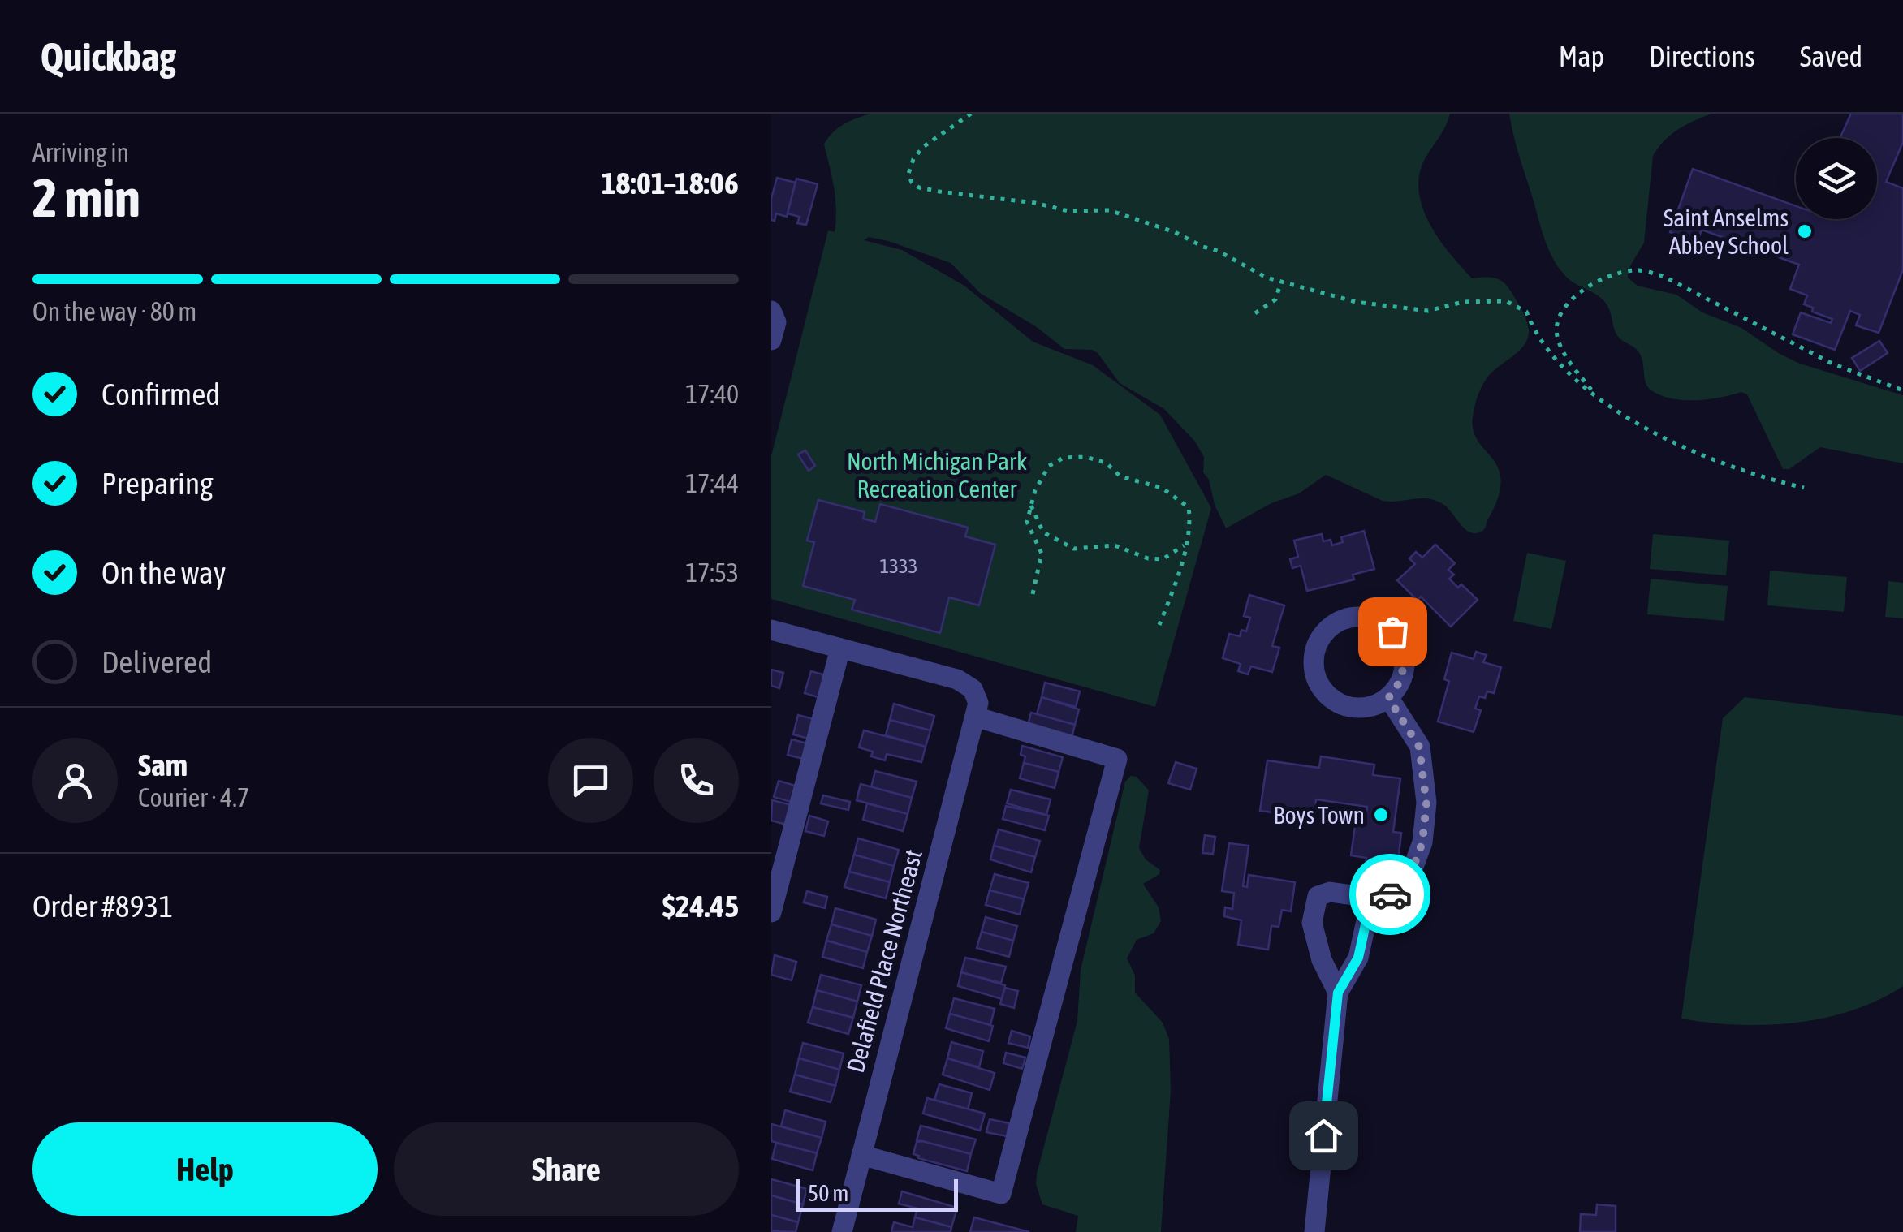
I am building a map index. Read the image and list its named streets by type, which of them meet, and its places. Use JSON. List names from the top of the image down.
{
  "streets": {
    "street": ["Delafield Place Northeast"]
  },
  "parks": ["North Michigan Park Recreation Center"],
  "places": ["Saint Anselms Abbey School", "Boys Town"],
  "house_numbers": ["1333"],
  "scale_bar": "50 m",
  "page": {
    "header": "Quickbag",
    "nav": ["Map", "Directions", "Saved"],
    "heading": ["2 min", "Arriving in", "18:01–18:06"],
    "panel": [
      "Sam",
      "Courier · 4.7",
      "Order #8931",
      "$24.45"
    ],
    "bar": "On the way · 80 m",
    "list": [
      ["Confirmed", "17:40"],
      ["Preparing", "17:44"],
      ["On the way", "17:53"],
      "Delivered"
    ],
    "buttons": ["Help", "Share"],
    "scale": "50 m"
  }
}
